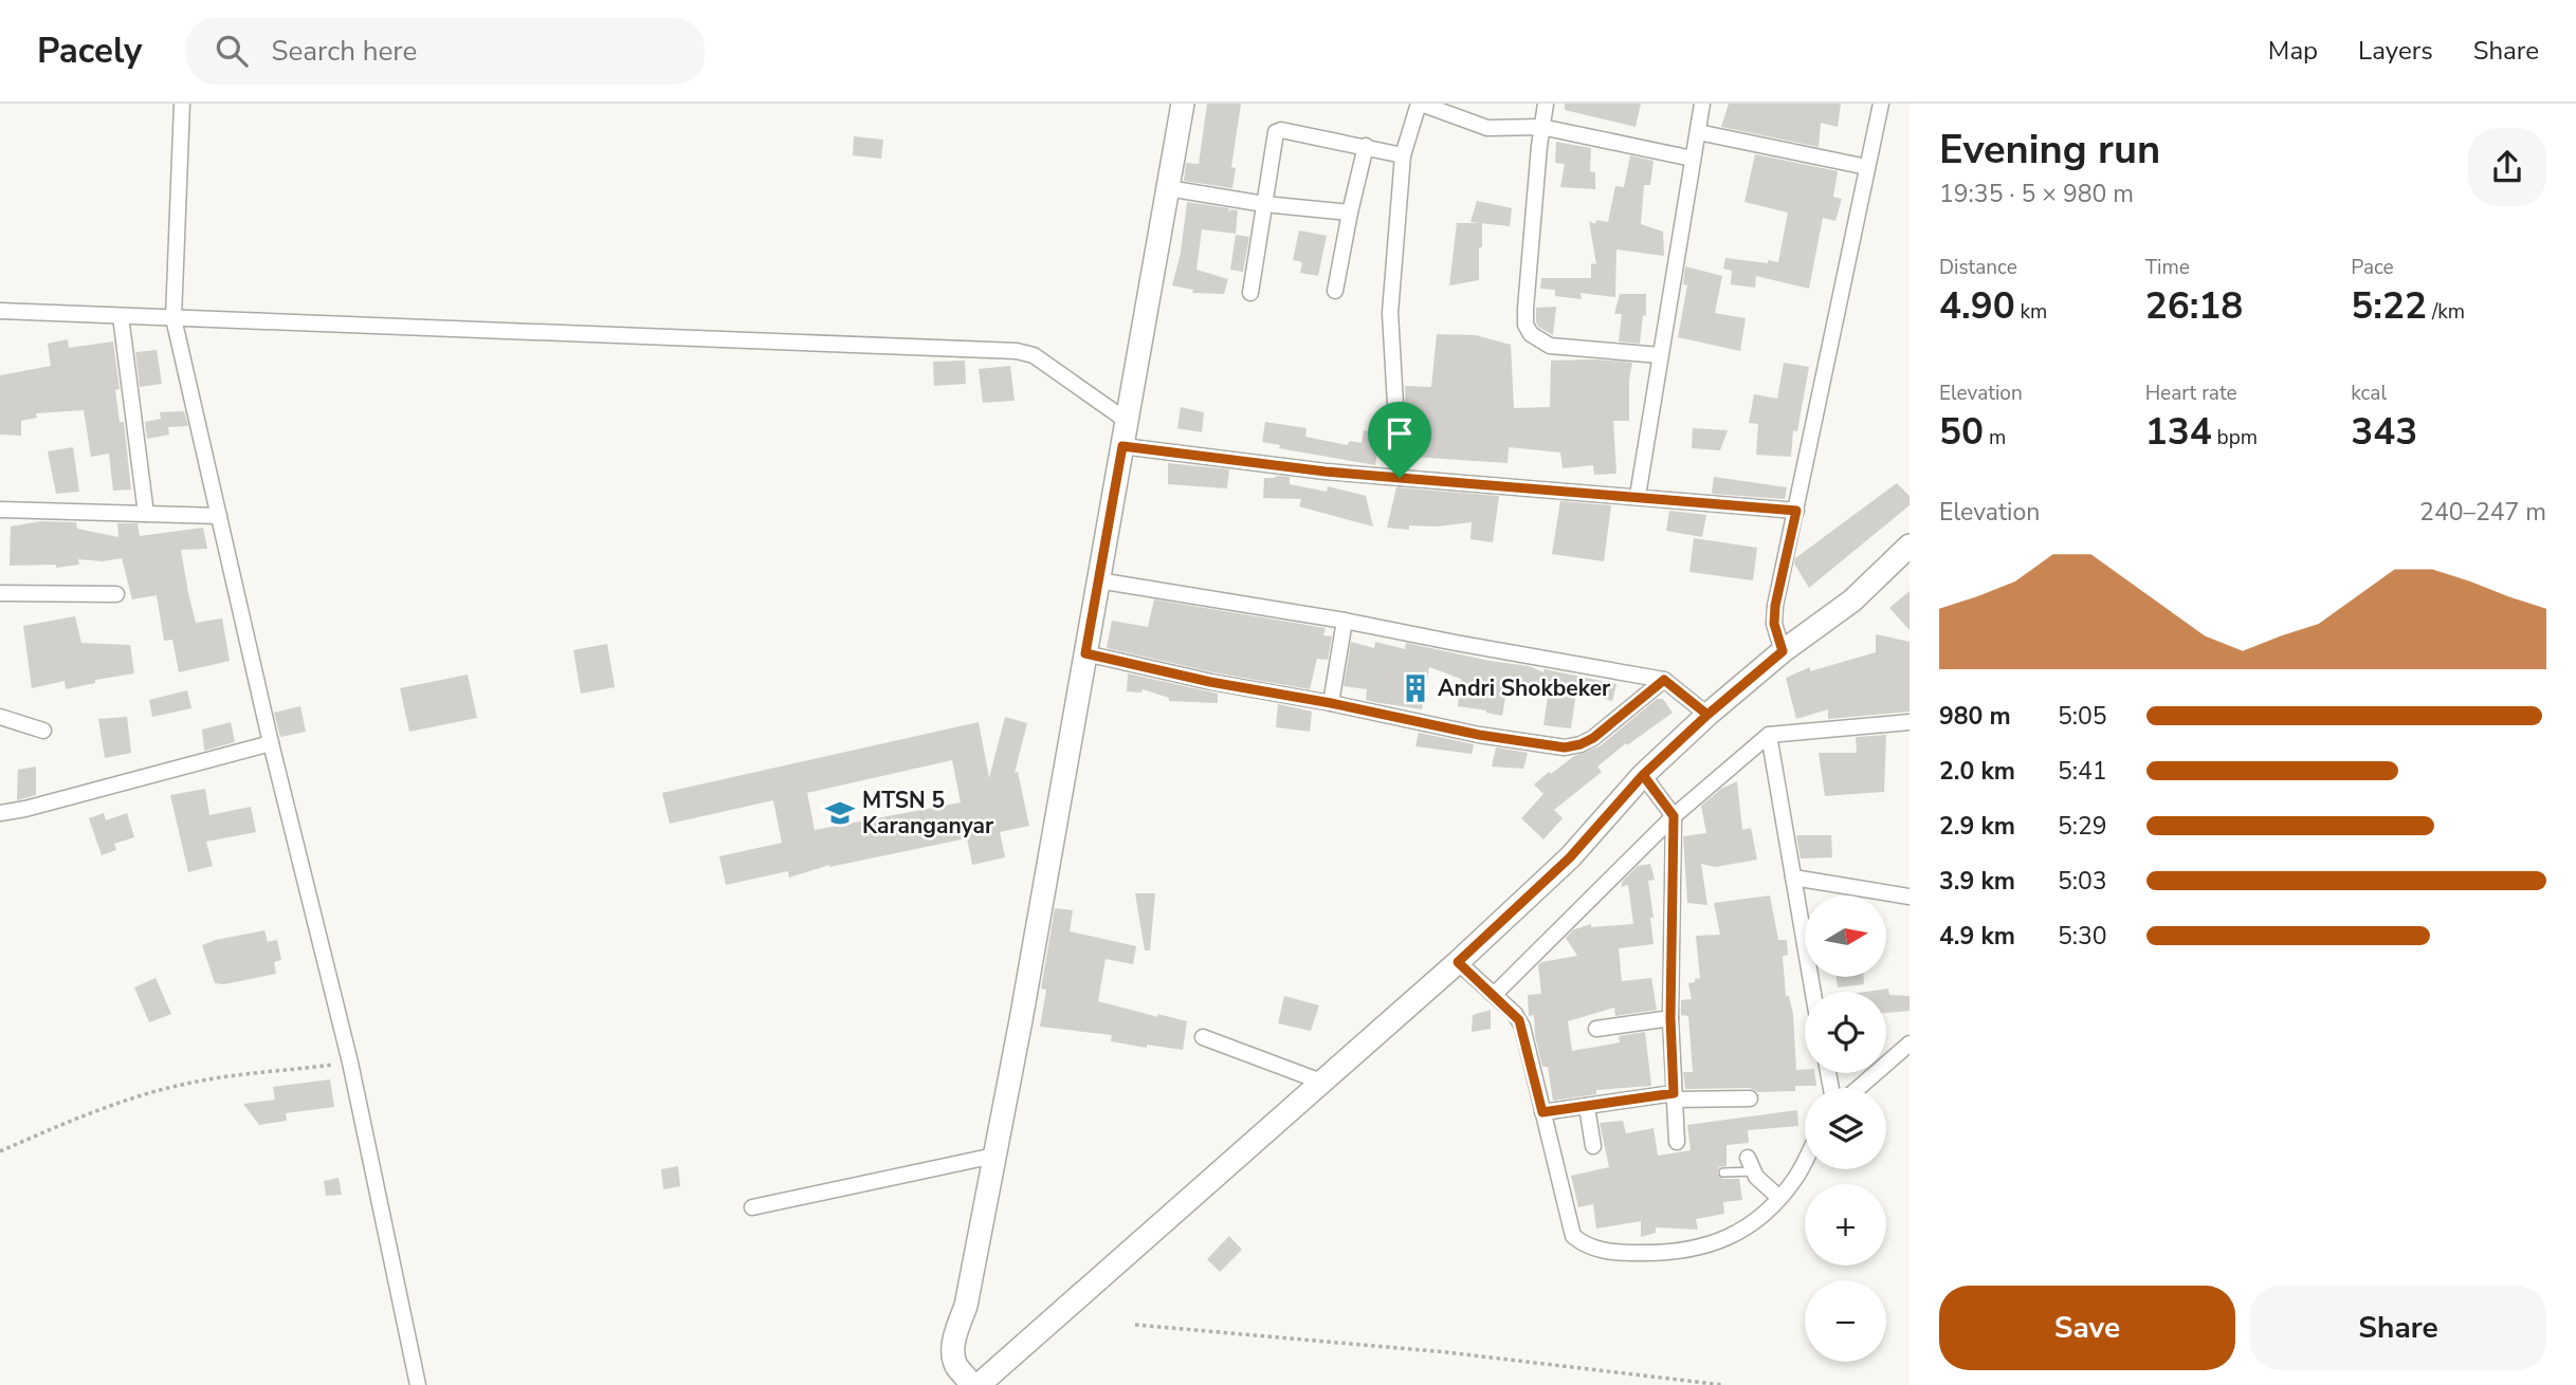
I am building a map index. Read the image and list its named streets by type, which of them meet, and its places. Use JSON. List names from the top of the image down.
{
  "places": {
    "building": ["Andri Shokbeker"],
    "school or university": ["MTSN 5 Karanganyar"]
  },
  "north": "right",
  "page": {
    "header": "Pacely",
    "search": "Search here",
    "nav": ["Map", "Layers", "Share"],
    "heading": ["Evening run", "19:35 · 5 × 980 m"],
    "stats": [
      ["Distance", "4.90 km"],
      ["Time", "26:18"],
      ["Pace", "5:22 /km"],
      ["Elevation", "50 m"],
      ["Heart rate", "134 bpm"],
      ["kcal", "343"]
    ],
    "chart": ["Elevation", "240–247 m"],
    "list": [
      {
        "name": "980 m",
        "note": "5:05"
      },
      {
        "name": "2.0 km",
        "note": "5:41"
      },
      {
        "name": "2.9 km",
        "note": "5:29"
      },
      {
        "name": "3.9 km",
        "note": "5:03"
      },
      {
        "name": "4.9 km",
        "note": "5:30"
      }
    ],
    "map_buttons": ["+", "−"],
    "buttons": ["Save", "Share"]
  }
}
